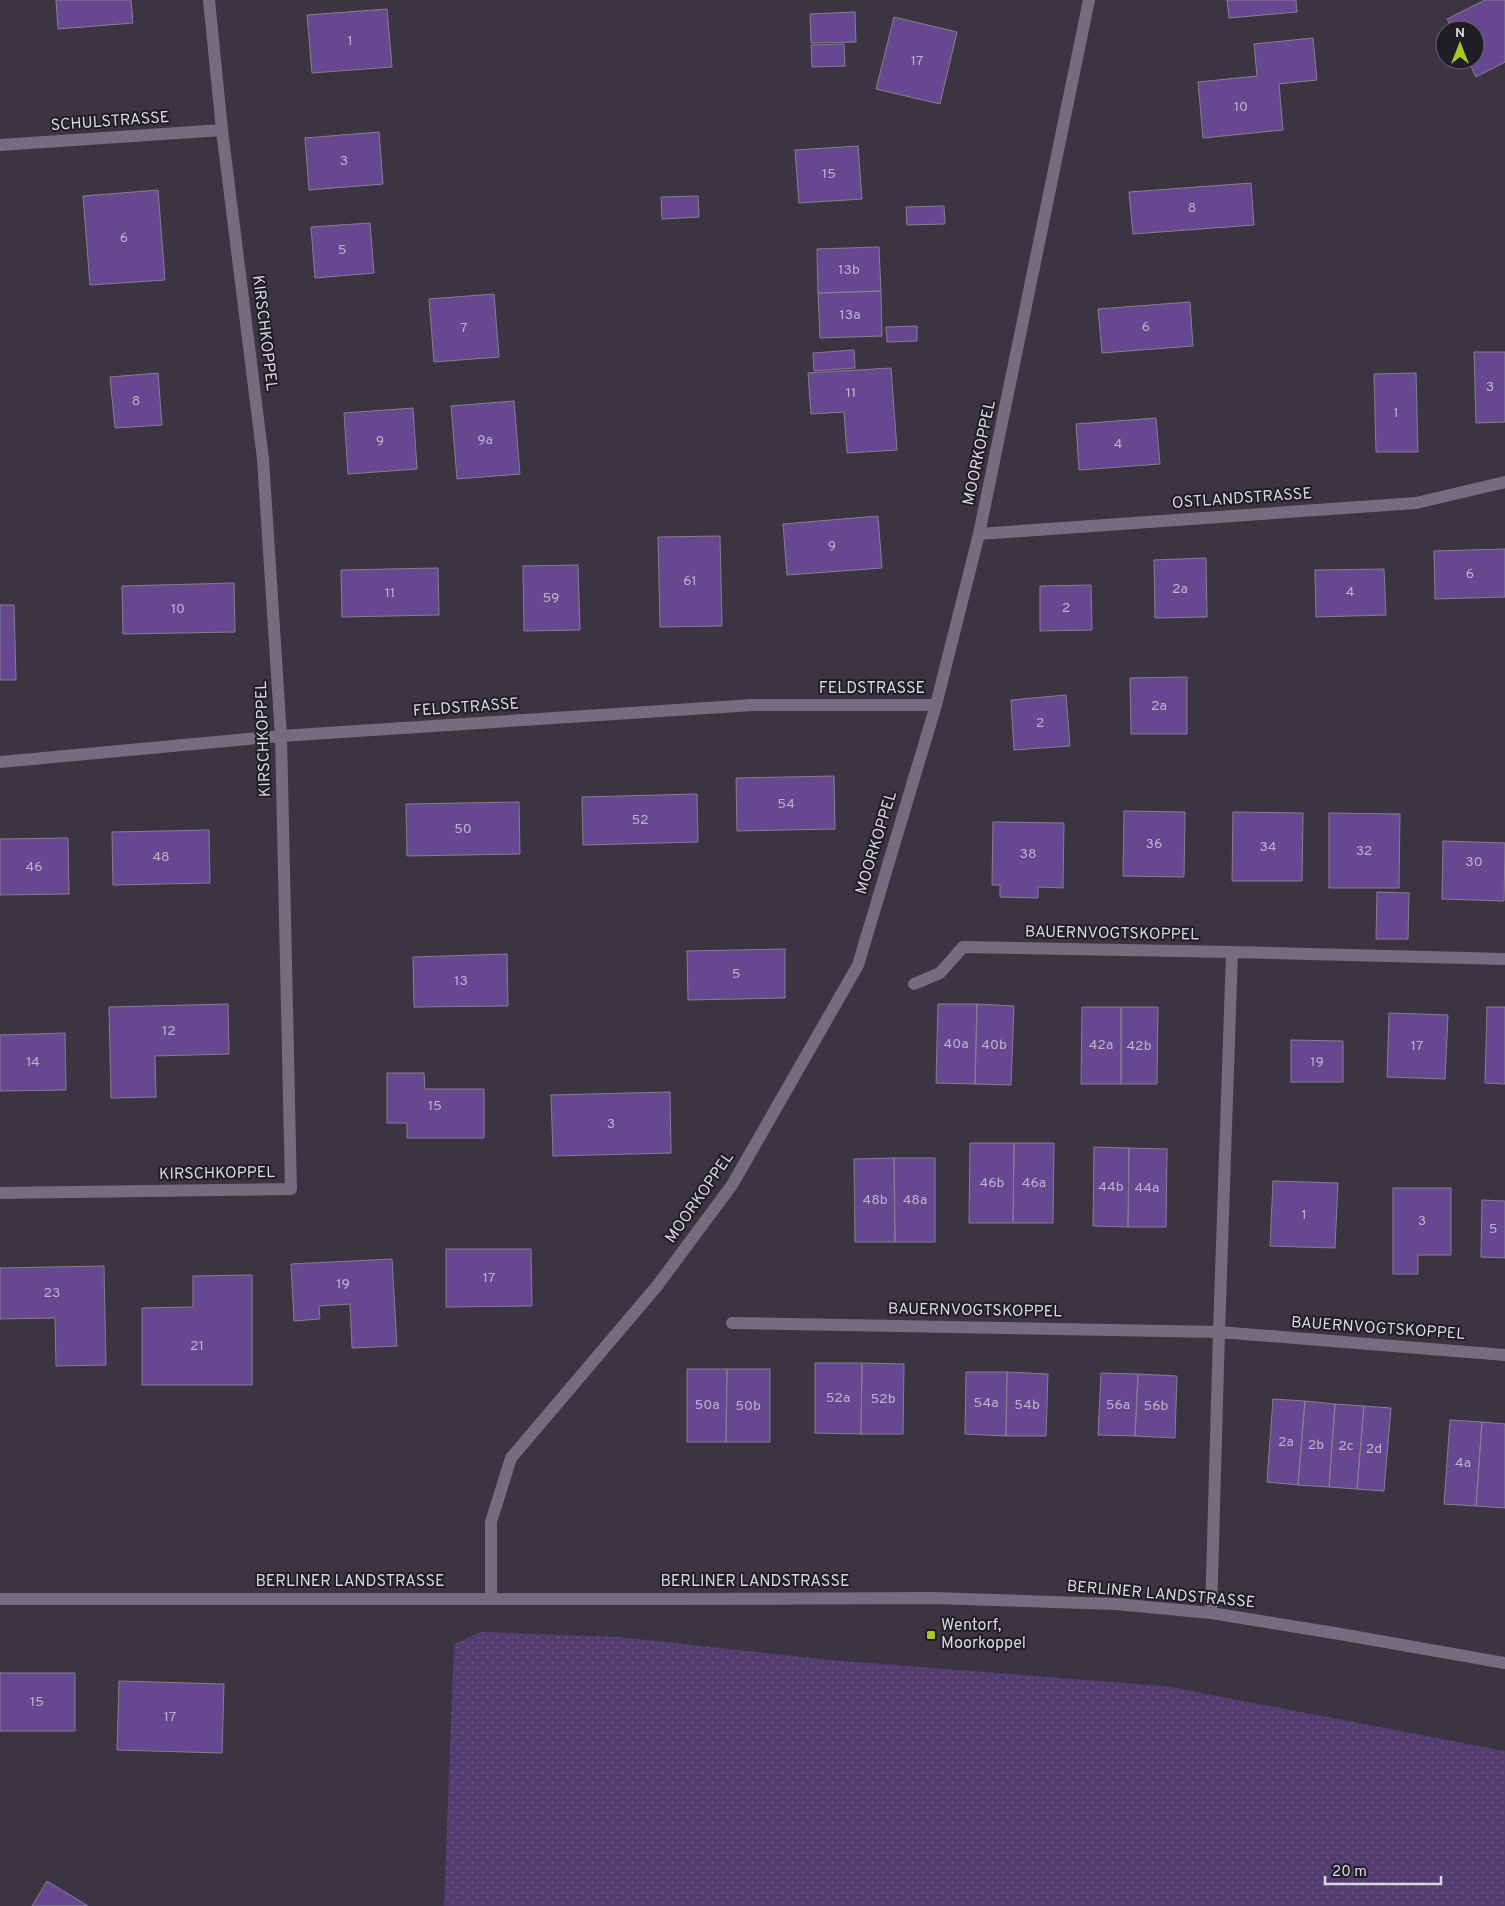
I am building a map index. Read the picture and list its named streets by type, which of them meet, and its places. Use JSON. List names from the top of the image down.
{
  "streets": {
    "street": [
      "SCHULSTRASSE",
      "KIRSCHKOPPEL",
      "MOORKOPPEL",
      "OSTLANDSTRASSE",
      "FELDSTRASSE",
      "BAUERNVOGTSKOPPEL",
      "BERLINER LANDSTRASSE"
    ]
  },
  "crossings": [
    ["SCHULSTRASSE", "KIRSCHKOPPEL"],
    ["KIRSCHKOPPEL", "FELDSTRASSE"],
    ["MOORKOPPEL", "OSTLANDSTRASSE"],
    ["MOORKOPPEL", "FELDSTRASSE"],
    ["MOORKOPPEL", "BERLINER LANDSTRASSE"]
  ],
  "places": {
    "transit": ["Wentorf, Moorkoppel"]
  },
  "house_numbers": [
    "1",
    "17",
    "10",
    "3",
    "15",
    "8",
    "6",
    "5",
    "13b",
    "13a",
    "6",
    "7",
    "3",
    "11",
    "8",
    "1",
    "9a",
    "9",
    "4",
    "9",
    "6",
    "61",
    "2a",
    "4",
    "11",
    "59",
    "2",
    "10",
    "2a",
    "2",
    "54",
    "52",
    "50",
    "36",
    "34",
    "32",
    "38",
    "48",
    "30",
    "46",
    "5",
    "13",
    "12",
    "40a",
    "40b",
    "42a",
    "42b",
    "17",
    "14",
    "19",
    "15",
    "3",
    "46b",
    "46a",
    "44b",
    "44a",
    "48b",
    "48a",
    "1",
    "3",
    "5",
    "17",
    "19",
    "23",
    "21",
    "52a",
    "52b",
    "54a",
    "50a",
    "54b",
    "56a",
    "50b",
    "56b",
    "2a",
    "2b",
    "2c",
    "2d",
    "4a",
    "15",
    "17"
  ],
  "scale_bar": "20 m",
  "north": "top"
}
